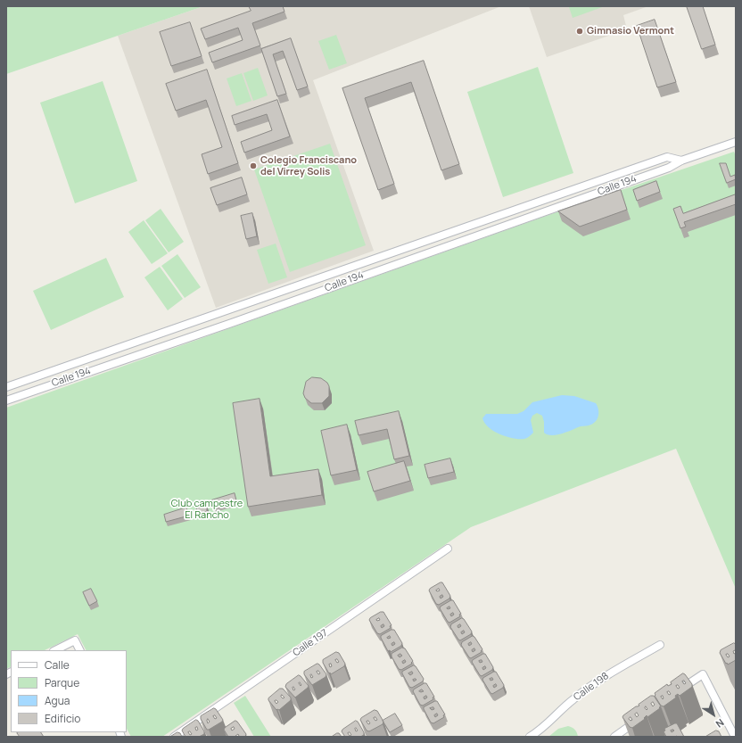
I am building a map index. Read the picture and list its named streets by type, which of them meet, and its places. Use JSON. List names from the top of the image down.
{
  "streets": {
    "street": ["Calle 194", "Calle 197", "Calle 198"]
  },
  "parks": ["Club campestre El Rancho"],
  "places": ["Gimnasio Vermont", "Colegio Franciscano del Virrey Solis"],
  "legend": [
    "Calle",
    "Parque",
    "Agua",
    "Edificio"
  ],
  "north": "bottom right"
}
